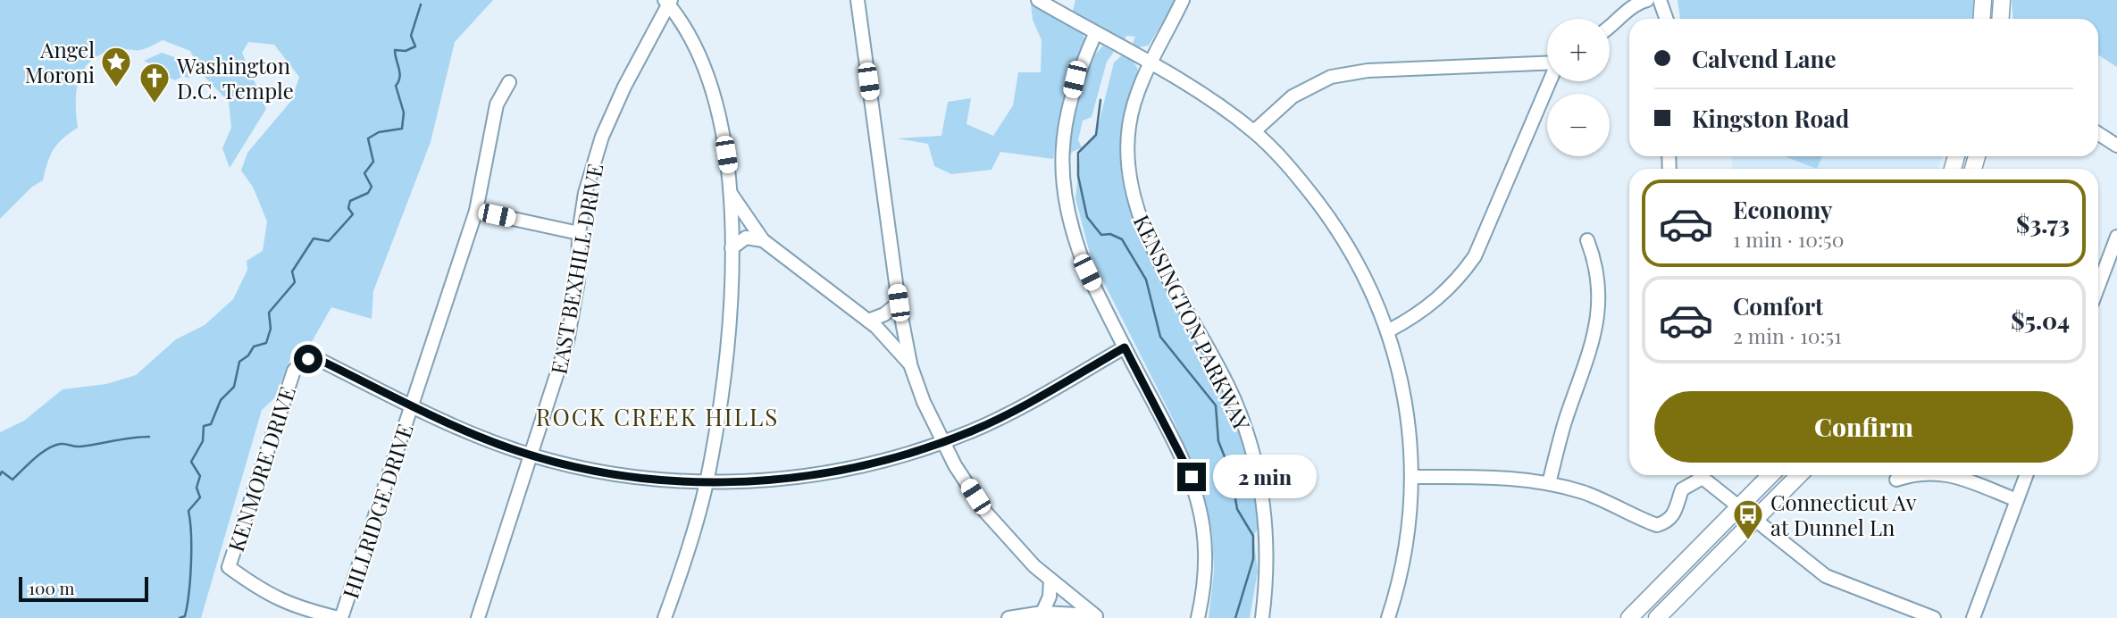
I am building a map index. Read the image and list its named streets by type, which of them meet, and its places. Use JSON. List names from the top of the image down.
{
  "streets": {
    "street": [
      "EAST BEXHILL DRIVE",
      "KENSINGTON PARKWAY",
      "KENMORE DRIVE",
      "HILLRIDGE DRIVE"
    ]
  },
  "crossings": [
    ["KENMORE DRIVE", "HILLRIDGE DRIVE"]
  ],
  "districts": ["ROCK CREEK HILLS"],
  "places": {
    "place": ["Angel Moroni"],
    "church": ["Washington D.C. Temple"],
    "bus stop": ["Connecticut Av at Dunnel Ln"]
  },
  "scale_bar": "100 m",
  "page": {
    "map_buttons": ["+", "−"],
    "banner": ["Calvend Lane", "Kingston Road"],
    "list": [
      {
        "name": "Economy",
        "note": "1 min · 10:50",
        "value": "$3.73"
      },
      {
        "name": "Comfort",
        "note": "2 min · 10:51",
        "value": "$5.04"
      }
    ],
    "buttons": "Confirm",
    "bubble": "2 min",
    "scale": "100 m"
  }
}
